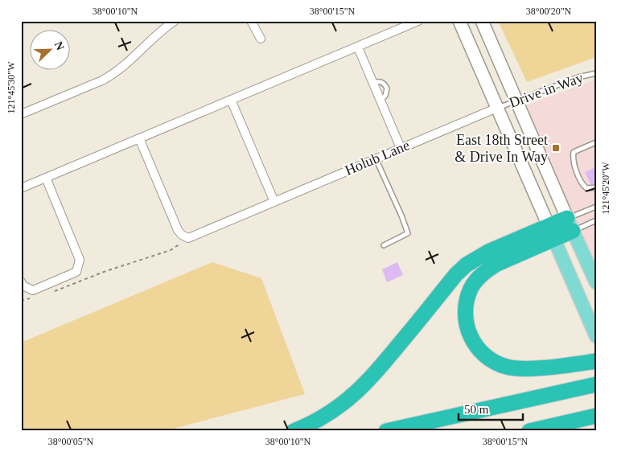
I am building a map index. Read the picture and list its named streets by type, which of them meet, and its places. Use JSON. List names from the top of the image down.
{
  "streets": {
    "street": ["Holub Lane"],
    "lane": ["Drive in Way"]
  },
  "crossings": [
    ["Drive in Way", "Holub Lane"]
  ],
  "places": {
    "transit": ["East 18th Street & Drive In Way"]
  },
  "scale_bar": "50 m",
  "north": "top right",
  "coordinates": [
    "38°00'10\"N",
    "38°00'15\"N",
    "38°00'20\"N",
    "121°45'30\"W",
    "121°45'20\"W",
    "38°00'05\"N"
  ]
}
